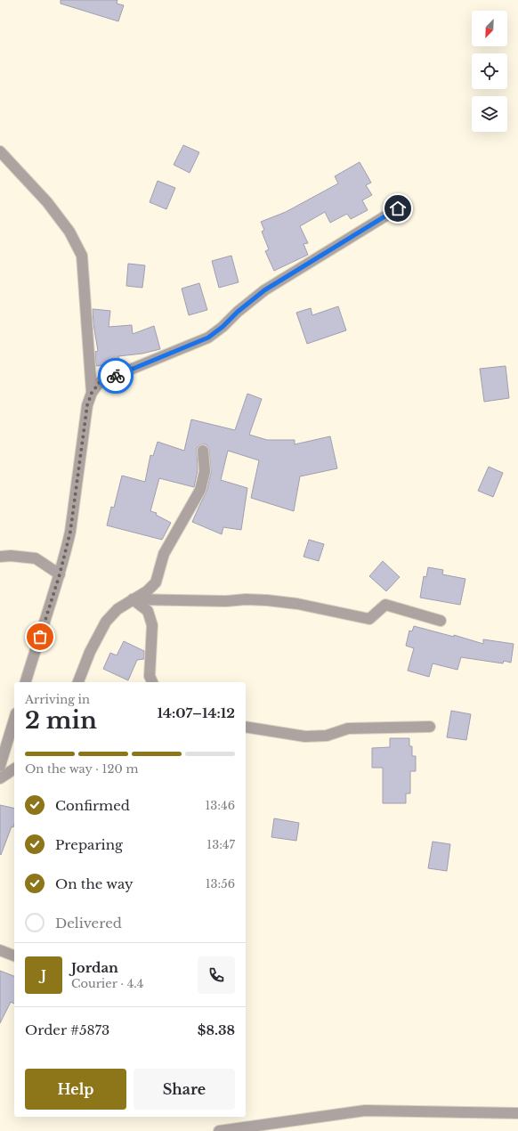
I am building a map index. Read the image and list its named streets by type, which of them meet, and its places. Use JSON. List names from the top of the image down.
{
  "north": "bottom left",
  "page": {
    "heading": ["2 min", "Arriving in", "14:07–14:12"],
    "panel": [
      "Jordan",
      "Courier · 4.4",
      "Order #5873",
      "$8.38"
    ],
    "bar": "On the way · 120 m",
    "list": [
      ["Confirmed", "13:46"],
      ["Preparing", "13:47"],
      ["On the way", "13:56"],
      "Delivered"
    ],
    "round": "J",
    "buttons": ["Help", "Share"]
  }
}
